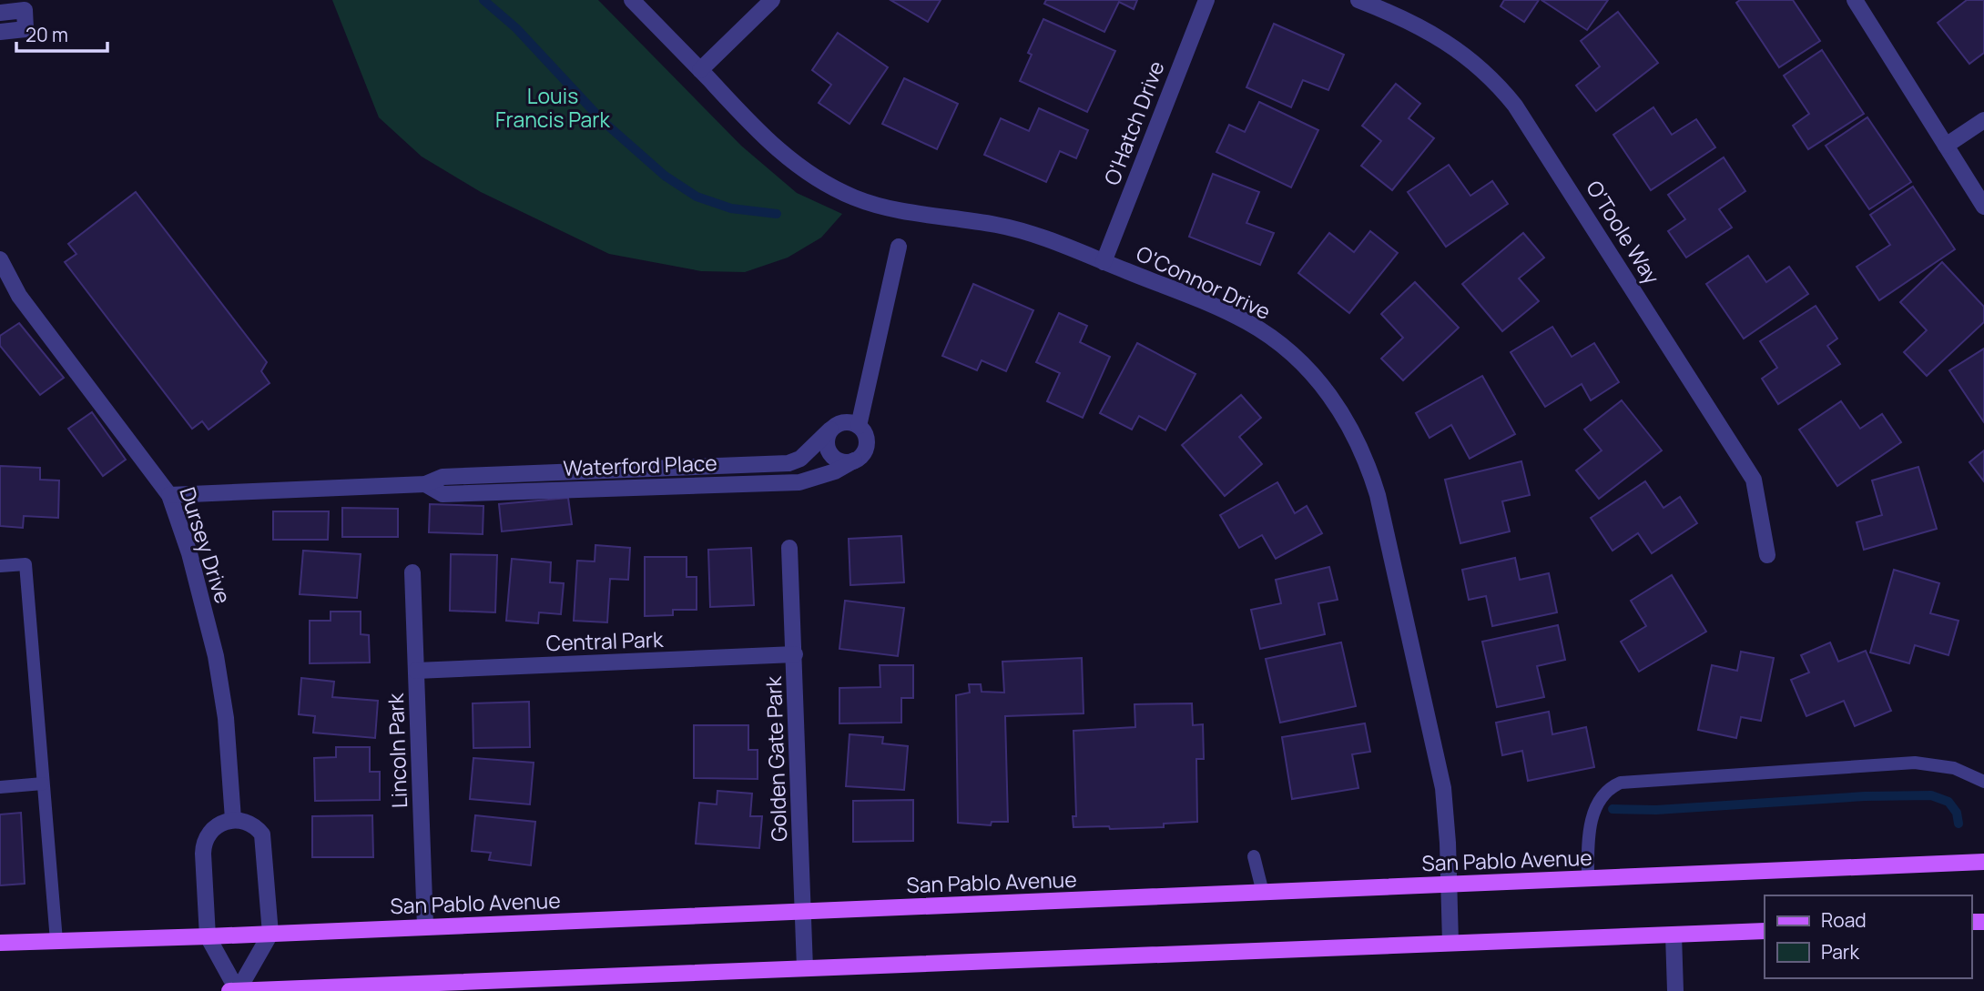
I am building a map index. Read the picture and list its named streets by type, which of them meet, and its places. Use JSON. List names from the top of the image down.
{
  "streets": {
    "main road": ["San Pablo Avenue"],
    "street": [
      "O'Hatch Drive",
      "O'Toole Way",
      "O'Connor Drive",
      "Waterford Place",
      "Dursey Drive",
      "Central Park",
      "Lincoln Park",
      "Golden Gate Park"
    ]
  },
  "crossings": [
    ["O'Hatch Drive", "O'Connor Drive"],
    ["O'Connor Drive", "San Pablo Avenue"],
    ["Waterford Place", "Dursey Drive"],
    ["Central Park", "Lincoln Park"],
    ["Central Park", "Golden Gate Park"],
    ["Lincoln Park", "San Pablo Avenue"],
    ["Golden Gate Park", "San Pablo Avenue"]
  ],
  "parks": ["Louis Francis Park"],
  "legend": ["Road", "Park"],
  "scale_bar": "20 m"
}
